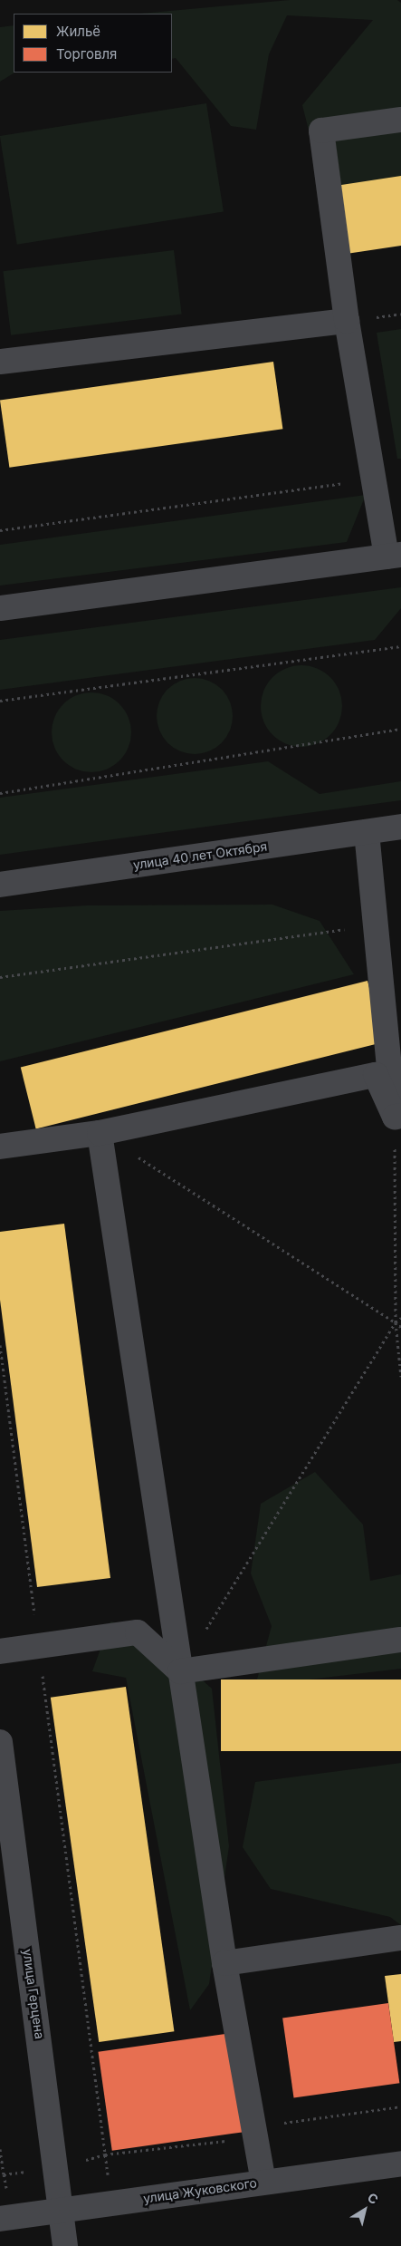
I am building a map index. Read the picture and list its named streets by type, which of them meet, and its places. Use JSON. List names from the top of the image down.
{
  "streets": {
    "street": ["улица 40 лет Октября", "улица Герцена", "улица Жуковского"]
  },
  "crossings": [
    ["улица Герцена", "улица Жуковского"]
  ],
  "legend": ["Жильё", "Торговля"],
  "north": "top right"
}
